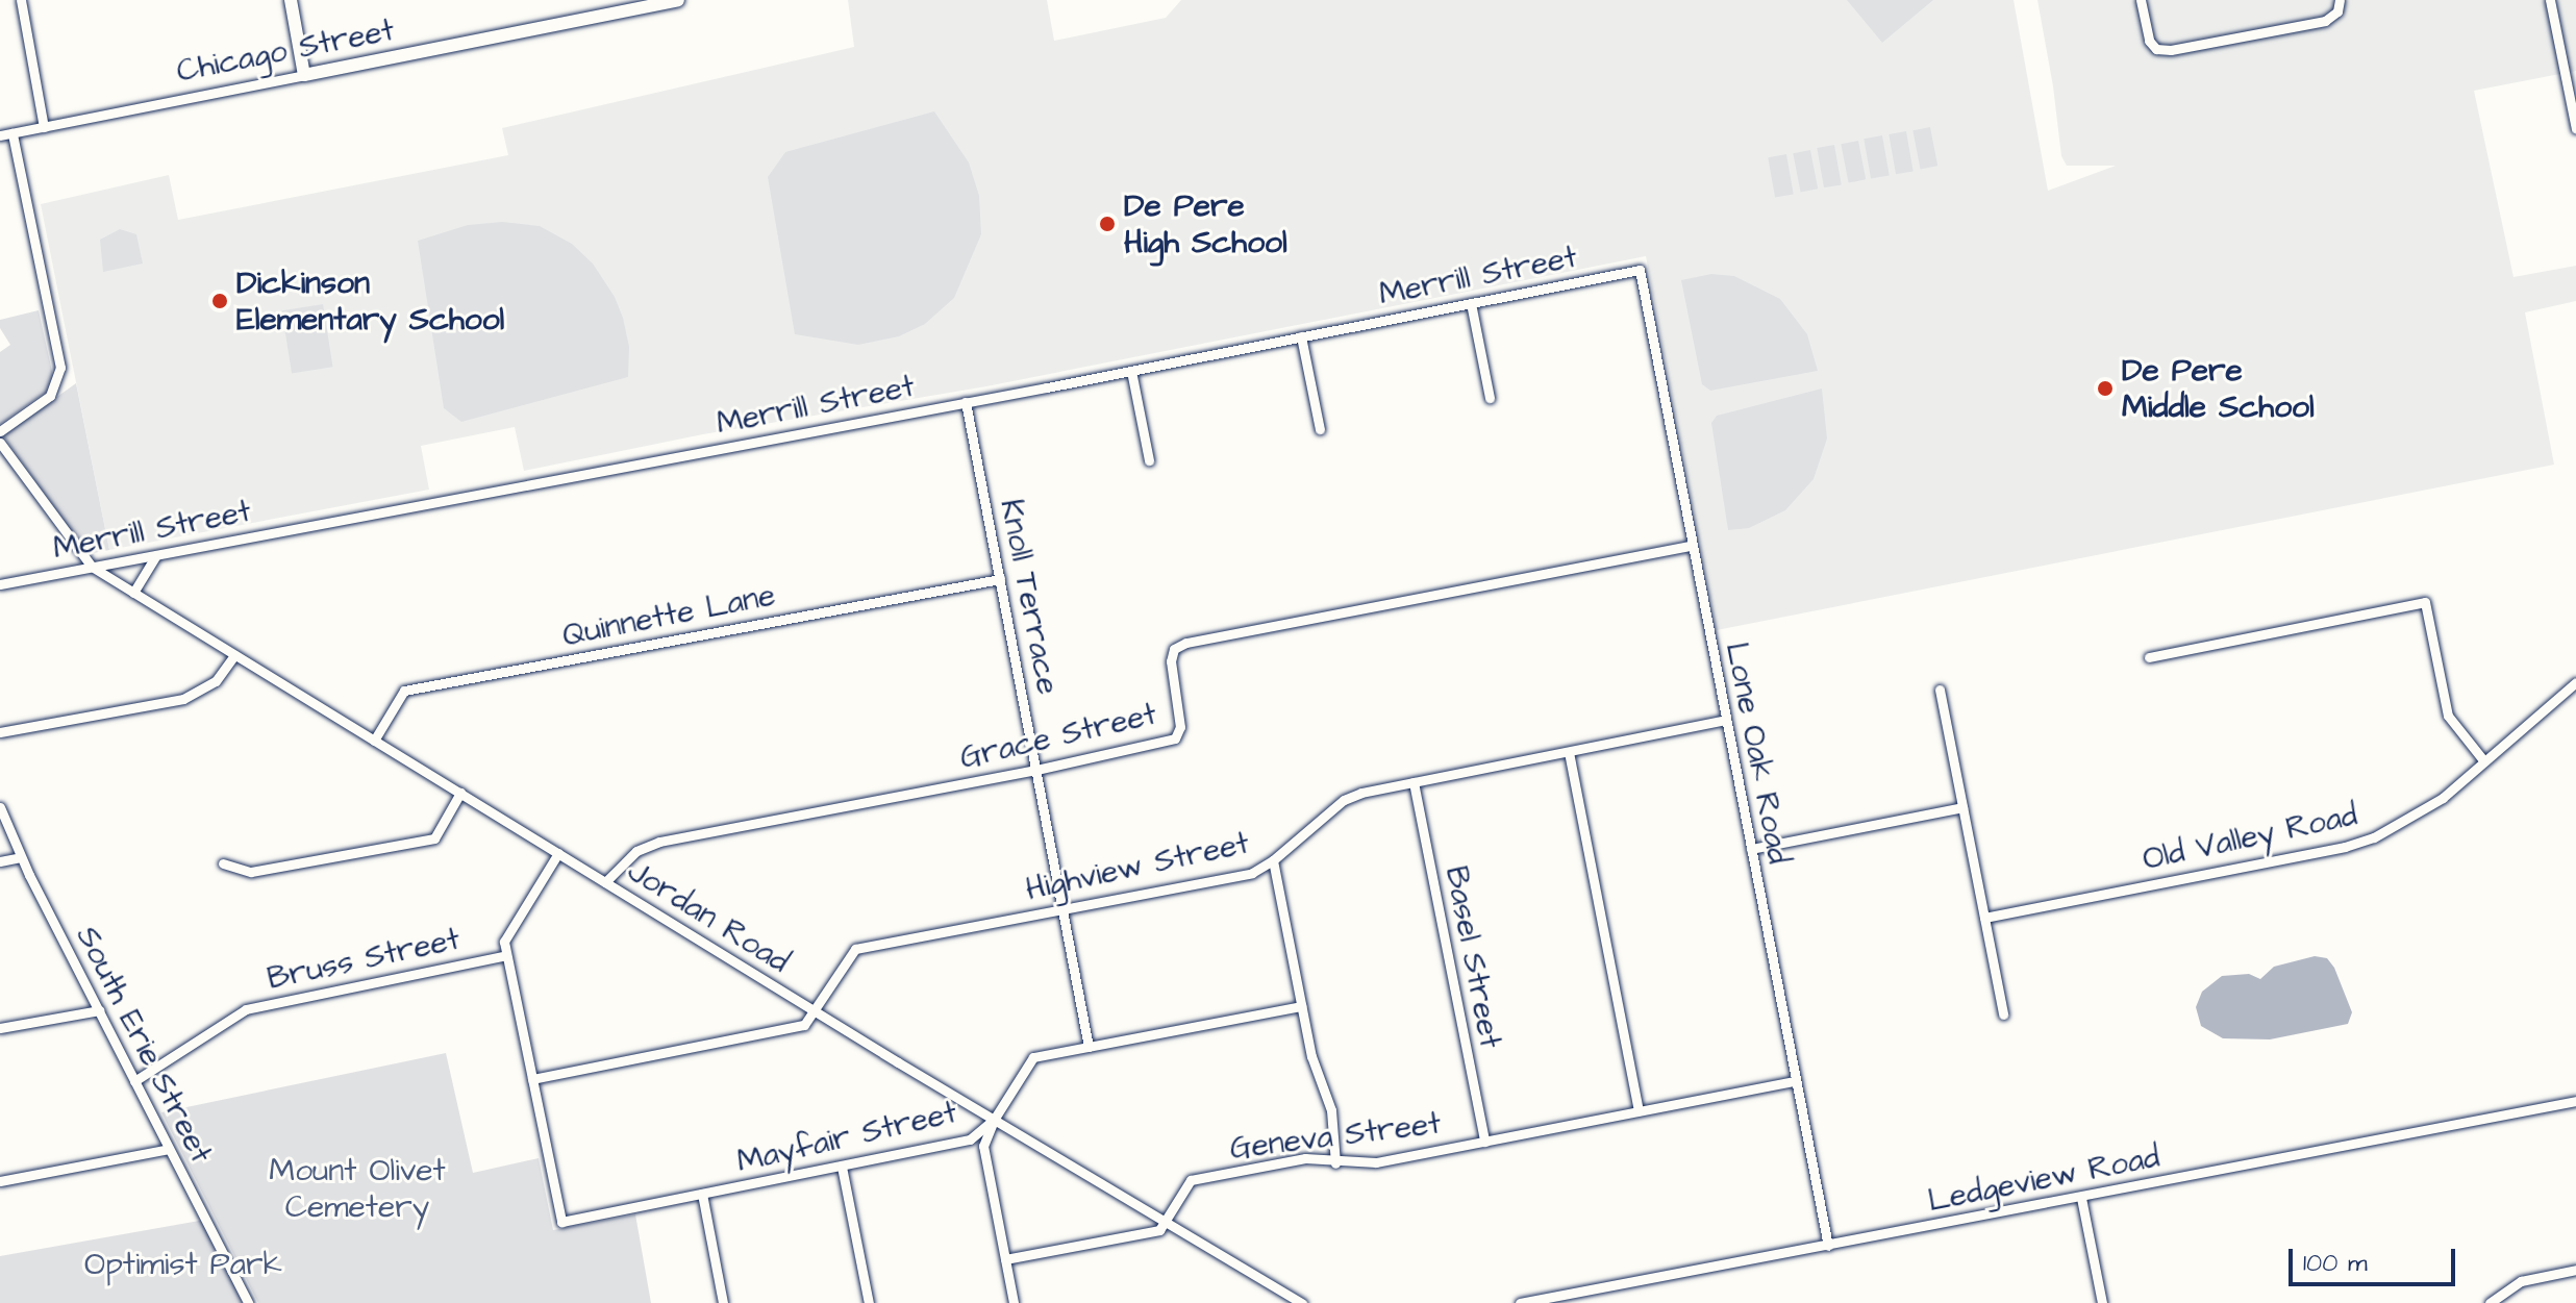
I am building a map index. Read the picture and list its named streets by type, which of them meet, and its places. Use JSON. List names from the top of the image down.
{
  "streets": {
    "street": [
      "Chicago Street",
      "Merrill Street",
      "Knoll Terrace",
      "Quinnette Lane",
      "Grace Street",
      "Lone Oak Road",
      "Old Valley Road",
      "Highview Street",
      "Jordan Road",
      "Basel Street",
      "Bruss Street",
      "South Erie Street",
      "Geneva Street",
      "Mayfair Street",
      "Ledgeview Road"
    ]
  },
  "crossings": [
    ["Merrill Street", "Knoll Terrace"],
    ["Merrill Street", "Lone Oak Road"],
    ["Merrill Street", "Jordan Road"],
    ["Knoll Terrace", "Quinnette Lane"],
    ["Knoll Terrace", "Grace Street"],
    ["Knoll Terrace", "Highview Street"],
    ["Knoll Terrace", "Mayfair Street"],
    ["Quinnette Lane", "Jordan Road"],
    ["Grace Street", "Lone Oak Road"],
    ["Grace Street", "Jordan Road"],
    ["Lone Oak Road", "Highview Street"],
    ["Lone Oak Road", "Geneva Street"],
    ["Lone Oak Road", "Ledgeview Road"],
    ["Highview Street", "Jordan Road"],
    ["Highview Street", "Basel Street"],
    ["Jordan Road", "Bruss Street"],
    ["Jordan Road", "Geneva Street"],
    ["Jordan Road", "Mayfair Street"],
    ["Basel Street", "Geneva Street"],
    ["Bruss Street", "South Erie Street"]
  ],
  "parks": ["Mount Olivet Cemetery", "Optimist Park"],
  "places": ["De Pere High School", "Dickinson Elementary School", "De Pere Middle School"],
  "scale_bar": "100 m"
}
